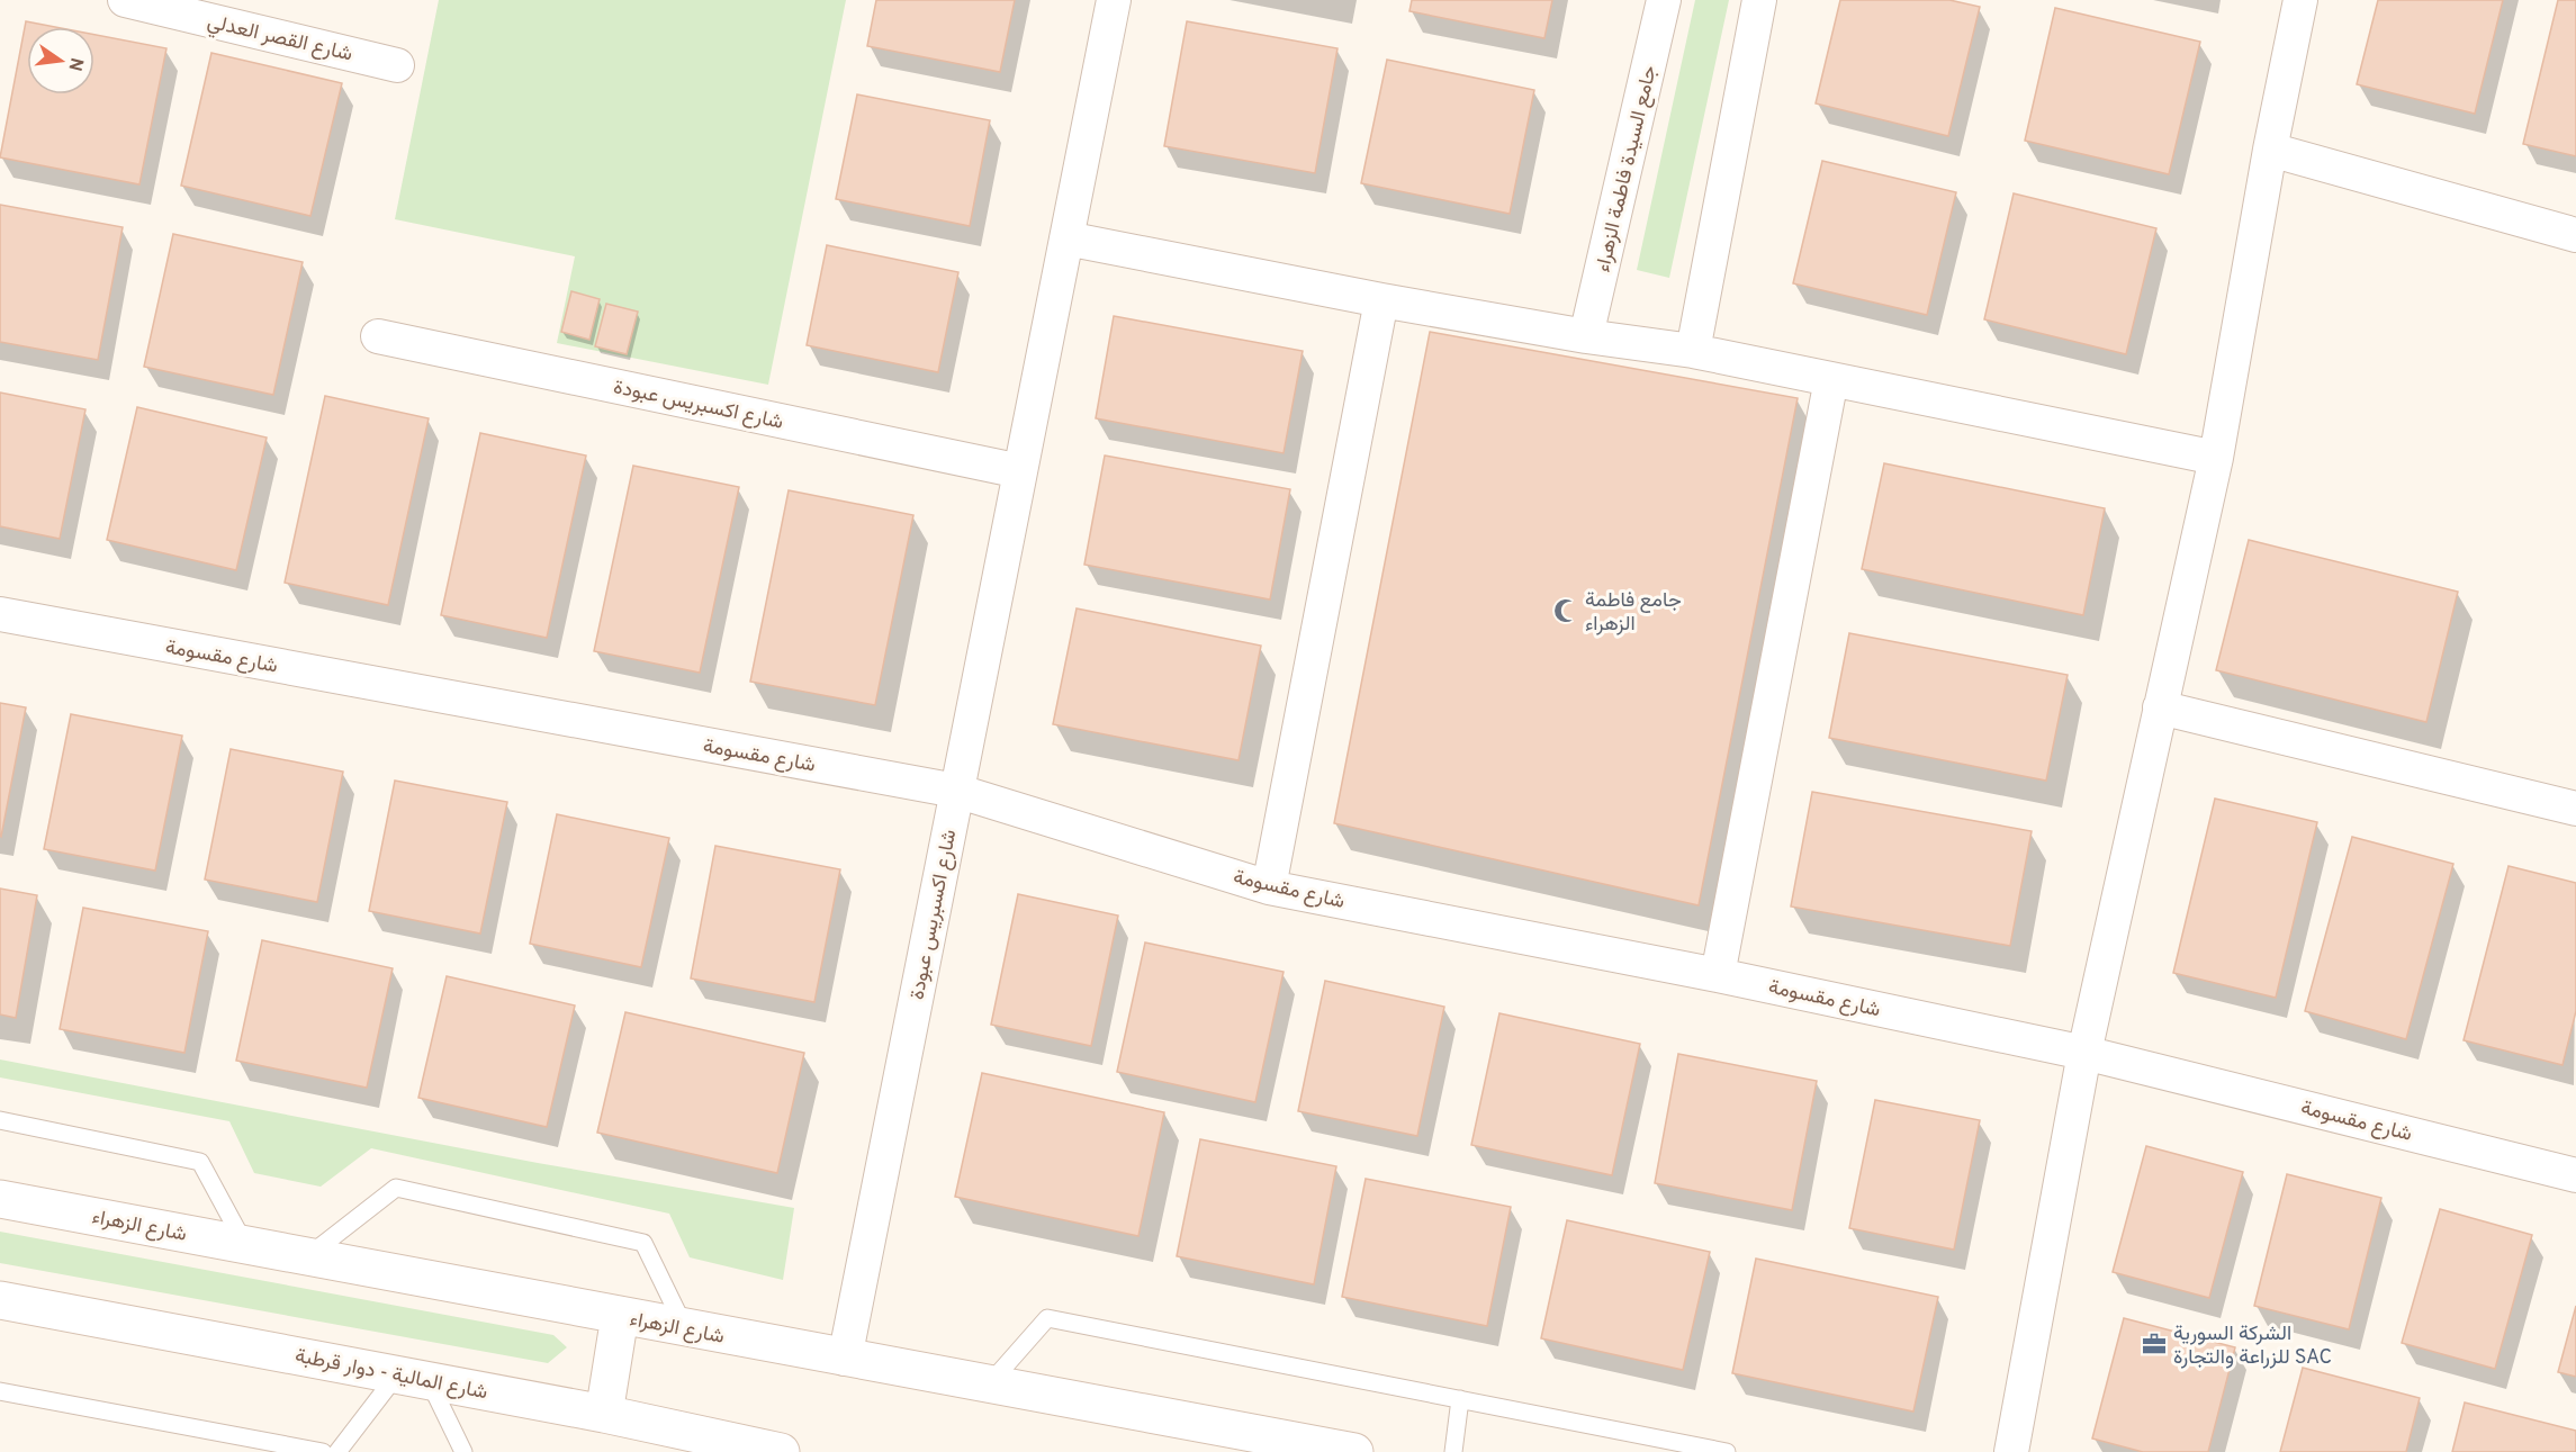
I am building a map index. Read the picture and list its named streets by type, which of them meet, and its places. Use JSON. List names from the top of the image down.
{
  "streets": {
    "main road": ["شارع الزهراء", "شارع المالية - دوار قرطبة"],
    "street": [
      "شارع القصر العدلي",
      "جامع السيدة فاطمة الزهراء",
      "شارع اكسبريس عبودة",
      "شارع مقسومة"
    ]
  },
  "crossings": [
    ["شارع اكسبريس عبودة", "شارع مقسومة"],
    ["شارع اكسبريس عبودة", "شارع الزهراء"]
  ],
  "places": {
    "mosque": ["جامع فاطمة الزهراء"],
    "office": ["الشركة السورية للزراعة والتجارة SAC"]
  },
  "north": "right"
}
